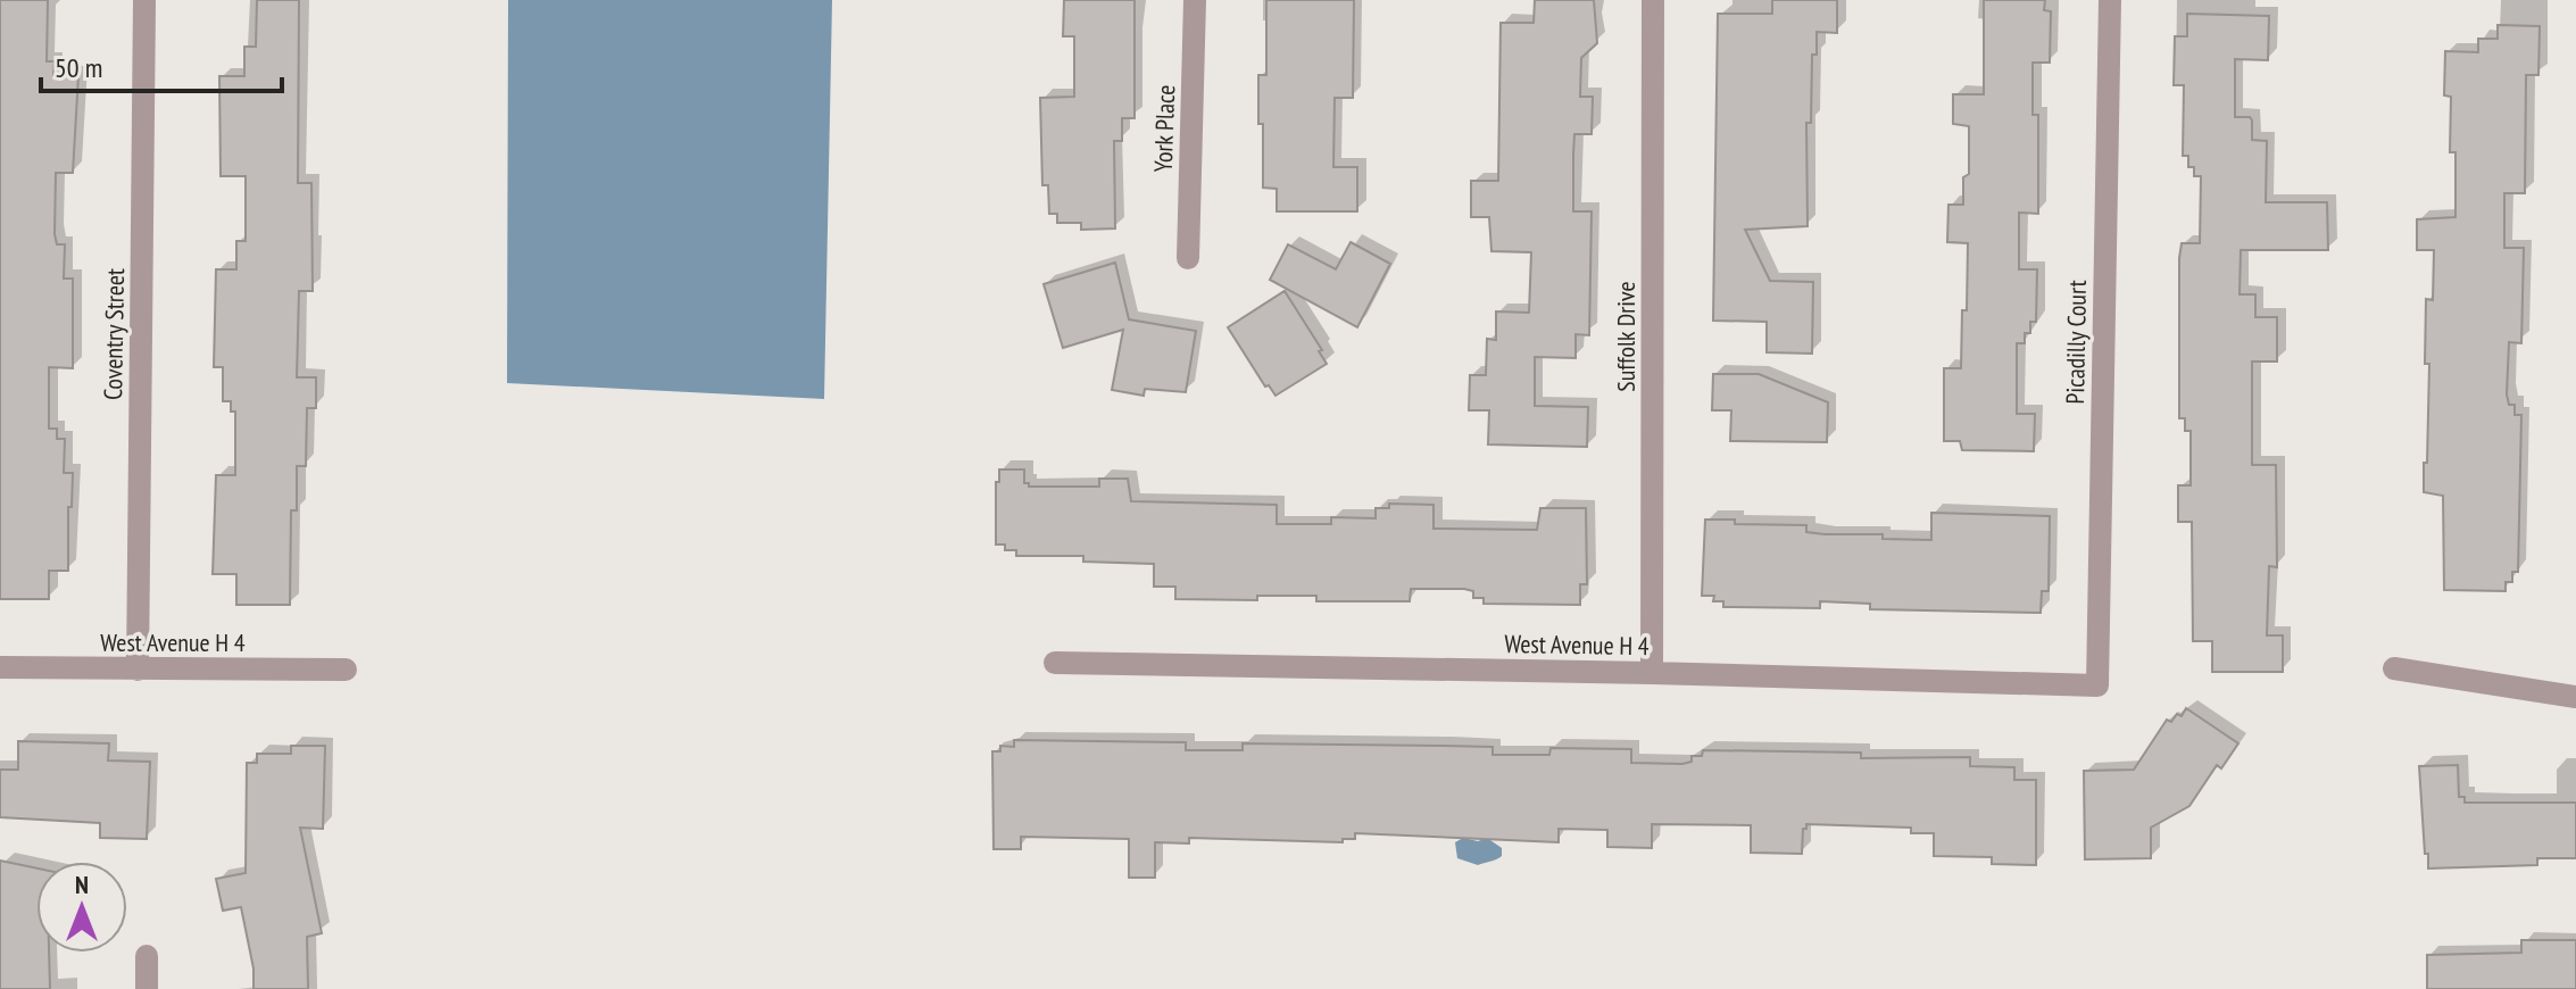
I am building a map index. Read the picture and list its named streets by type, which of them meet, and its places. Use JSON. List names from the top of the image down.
{
  "streets": {
    "street": [
      "York Place",
      "Coventry Street",
      "Suffolk Drive",
      "Picadilly Court",
      "West Avenue H 4"
    ]
  },
  "crossings": [
    ["Coventry Street", "West Avenue H 4"],
    ["Suffolk Drive", "West Avenue H 4"],
    ["Picadilly Court", "West Avenue H 4"]
  ],
  "scale_bar": "50 m",
  "north": "top"
}
